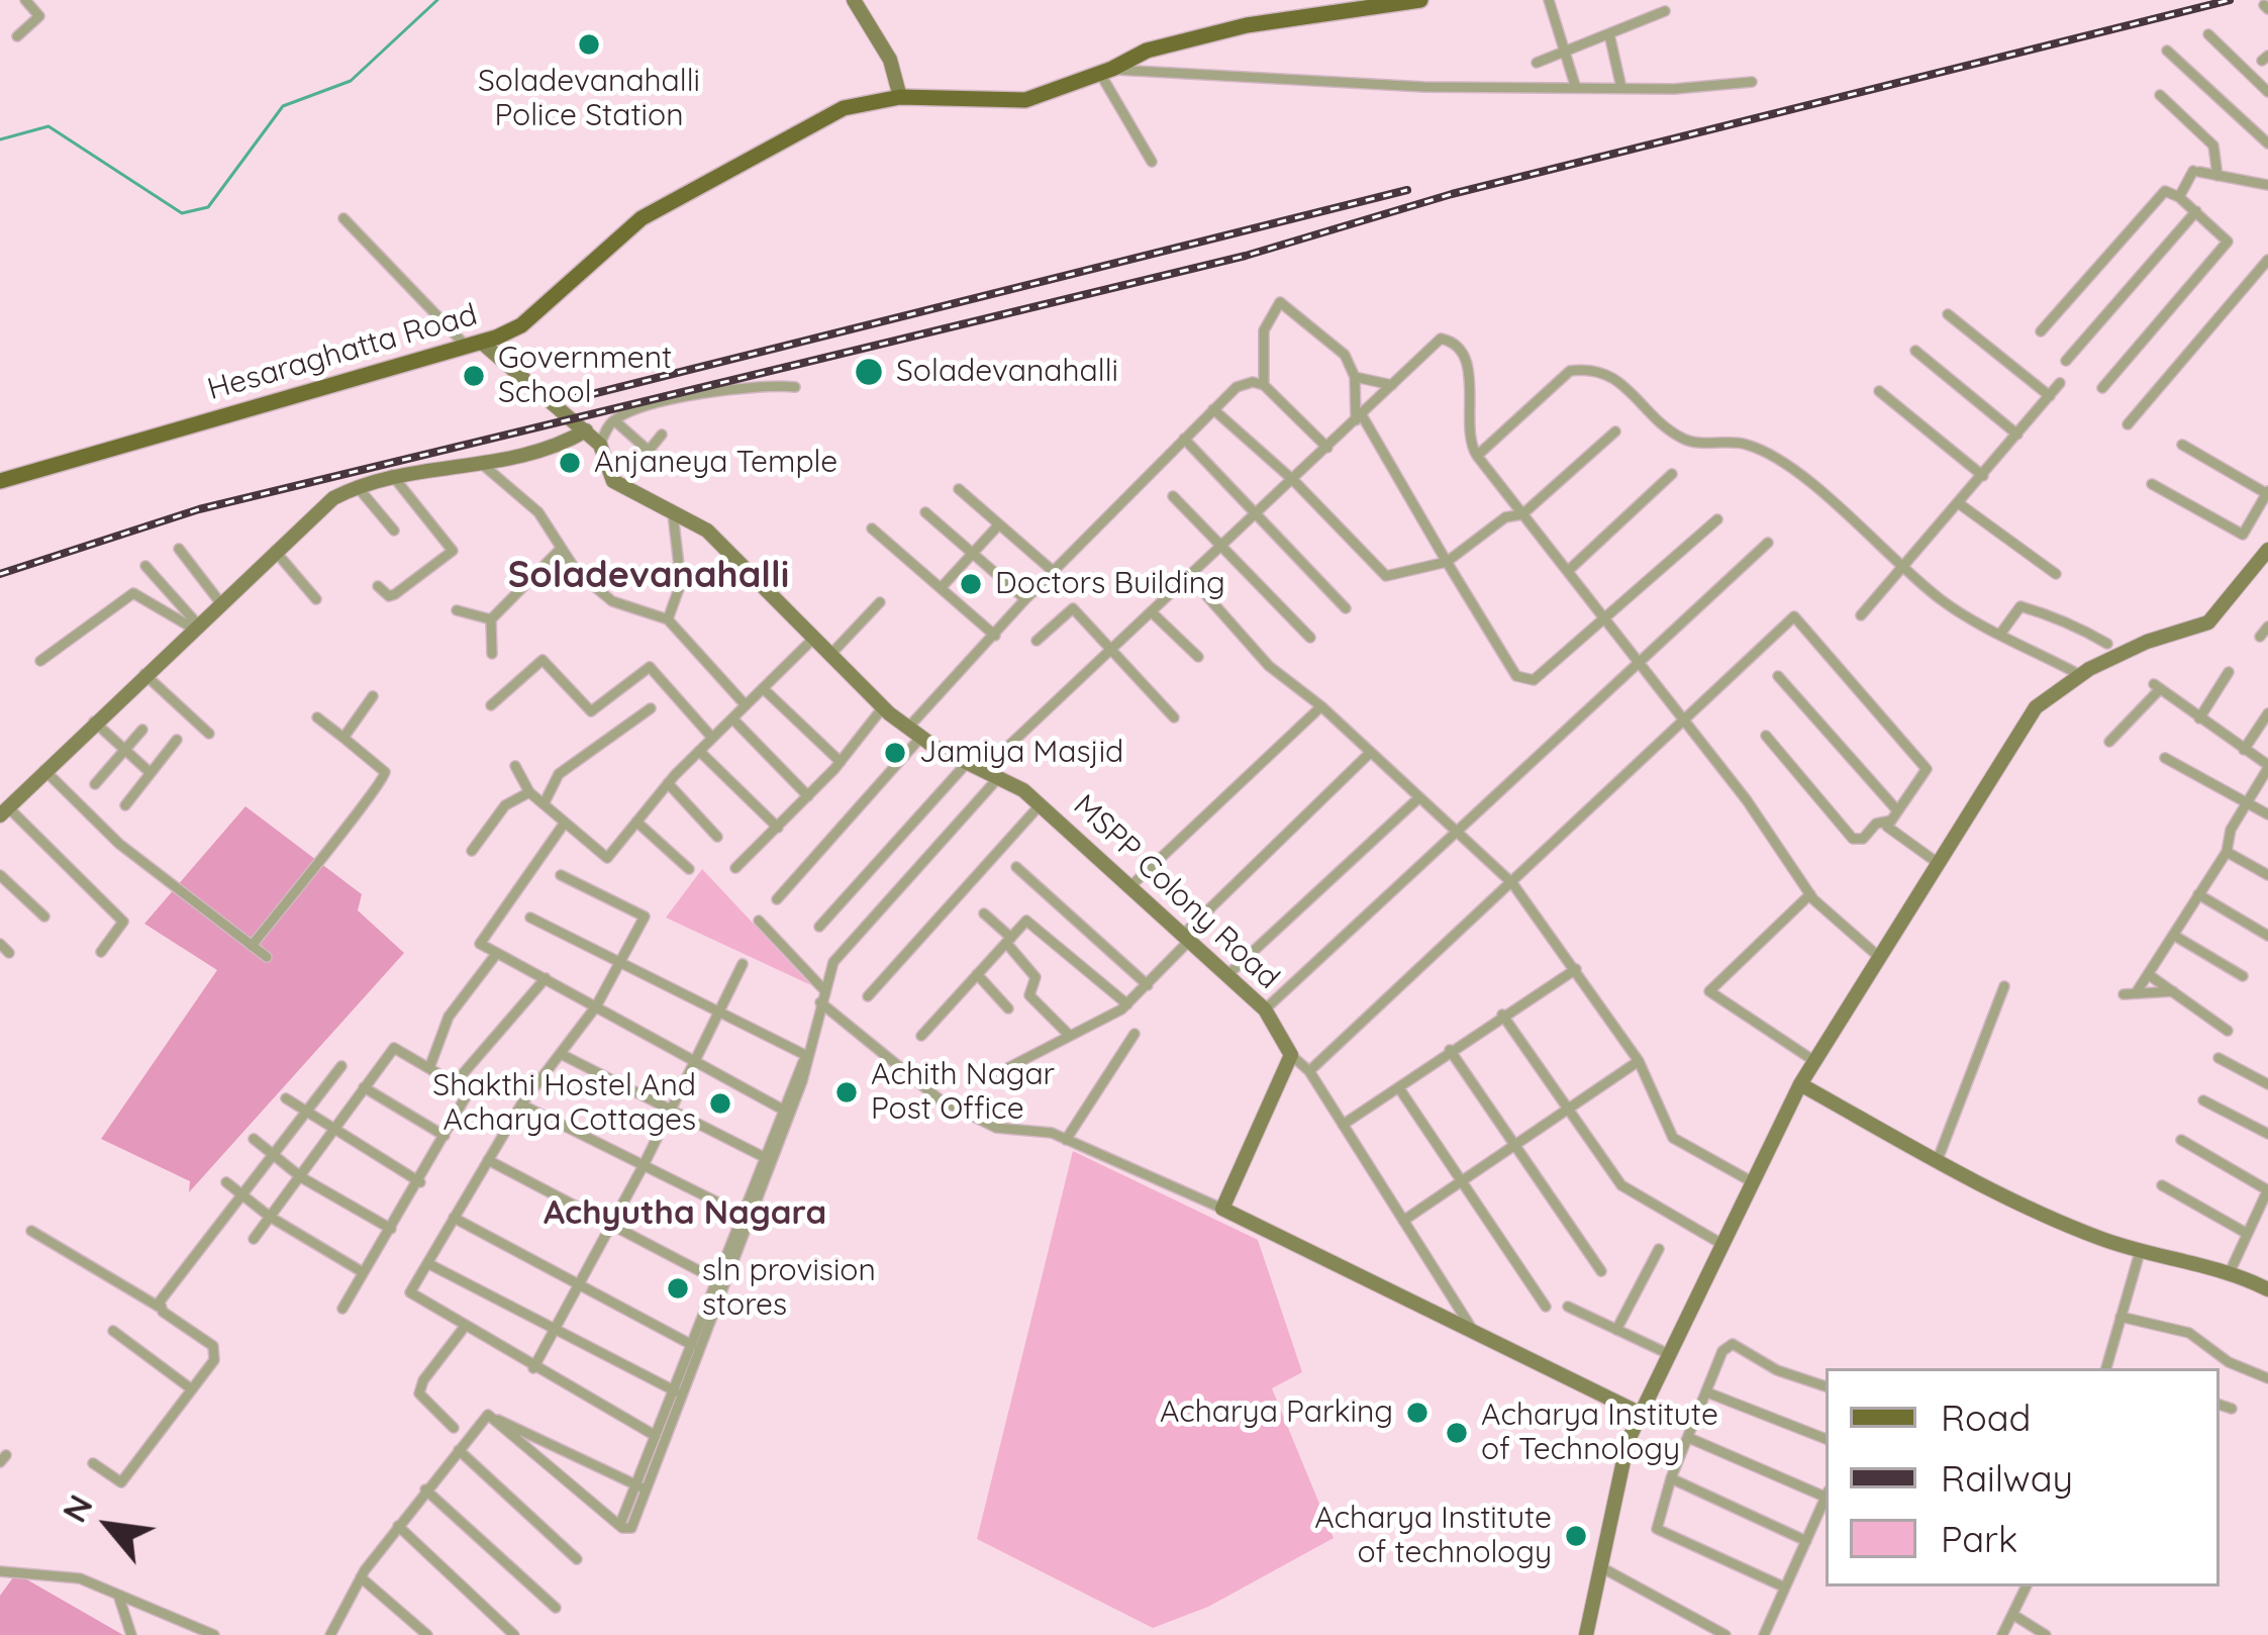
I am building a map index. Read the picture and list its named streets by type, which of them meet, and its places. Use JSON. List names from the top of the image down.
{
  "streets": {
    "main road": ["Hesaraghatta Road"],
    "street": ["MSPP Colony Road"]
  },
  "crossings": [
    ["Hesaraghatta Road", "MSPP Colony Road"]
  ],
  "districts": ["Soladevanahalli", "Achyutha Nagara"],
  "places": [
    "Soladevanahalli Police Station",
    "Soladevanahalli",
    "Government School",
    "Anjaneya Temple",
    "Doctors Building",
    "Jamiya Masjid",
    "Achith Nagar Post Office",
    "Shakthi Hostel And Acharya Cottages",
    "sln provision stores",
    "Acharya Parking",
    "Acharya Institute of Technology",
    "Acharya Institute of technology"
  ],
  "legend": ["Road", "Railway", "Park"],
  "north": "top left"
}
